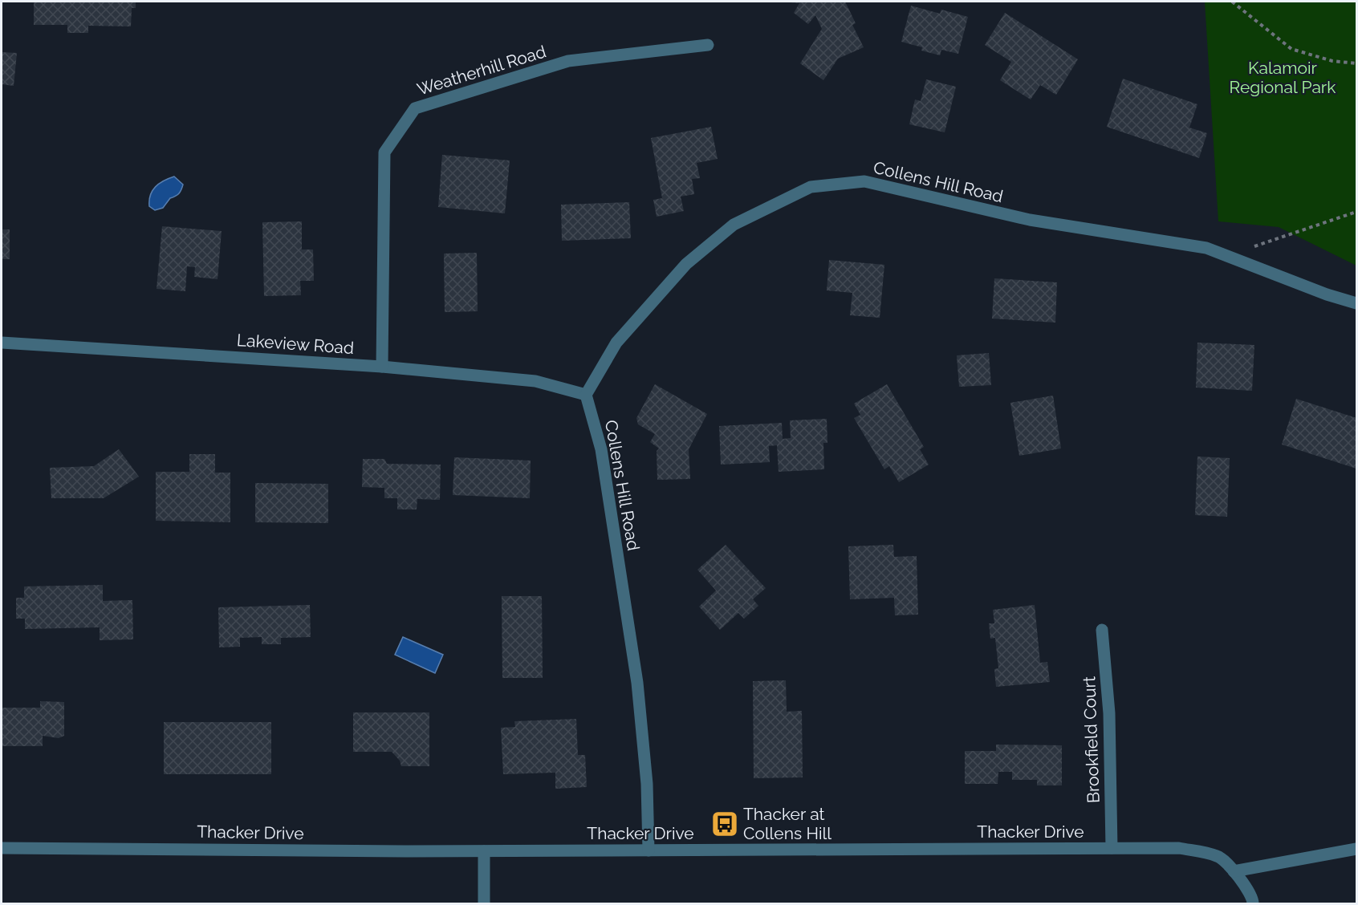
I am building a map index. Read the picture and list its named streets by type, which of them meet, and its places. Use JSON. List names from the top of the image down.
{
  "streets": {
    "street": [
      "Weatherhill Road",
      "Collens Hill Road",
      "Lakeview Road",
      "Brookfield Court",
      "Thacker Drive"
    ]
  },
  "crossings": [
    ["Weatherhill Road", "Lakeview Road"],
    ["Collens Hill Road", "Lakeview Road"],
    ["Collens Hill Road", "Thacker Drive"],
    ["Brookfield Court", "Thacker Drive"]
  ],
  "parks": ["Kalamoir Regional Park"],
  "places": {
    "bus stop": ["Thacker at Collens Hill"]
  }
}
